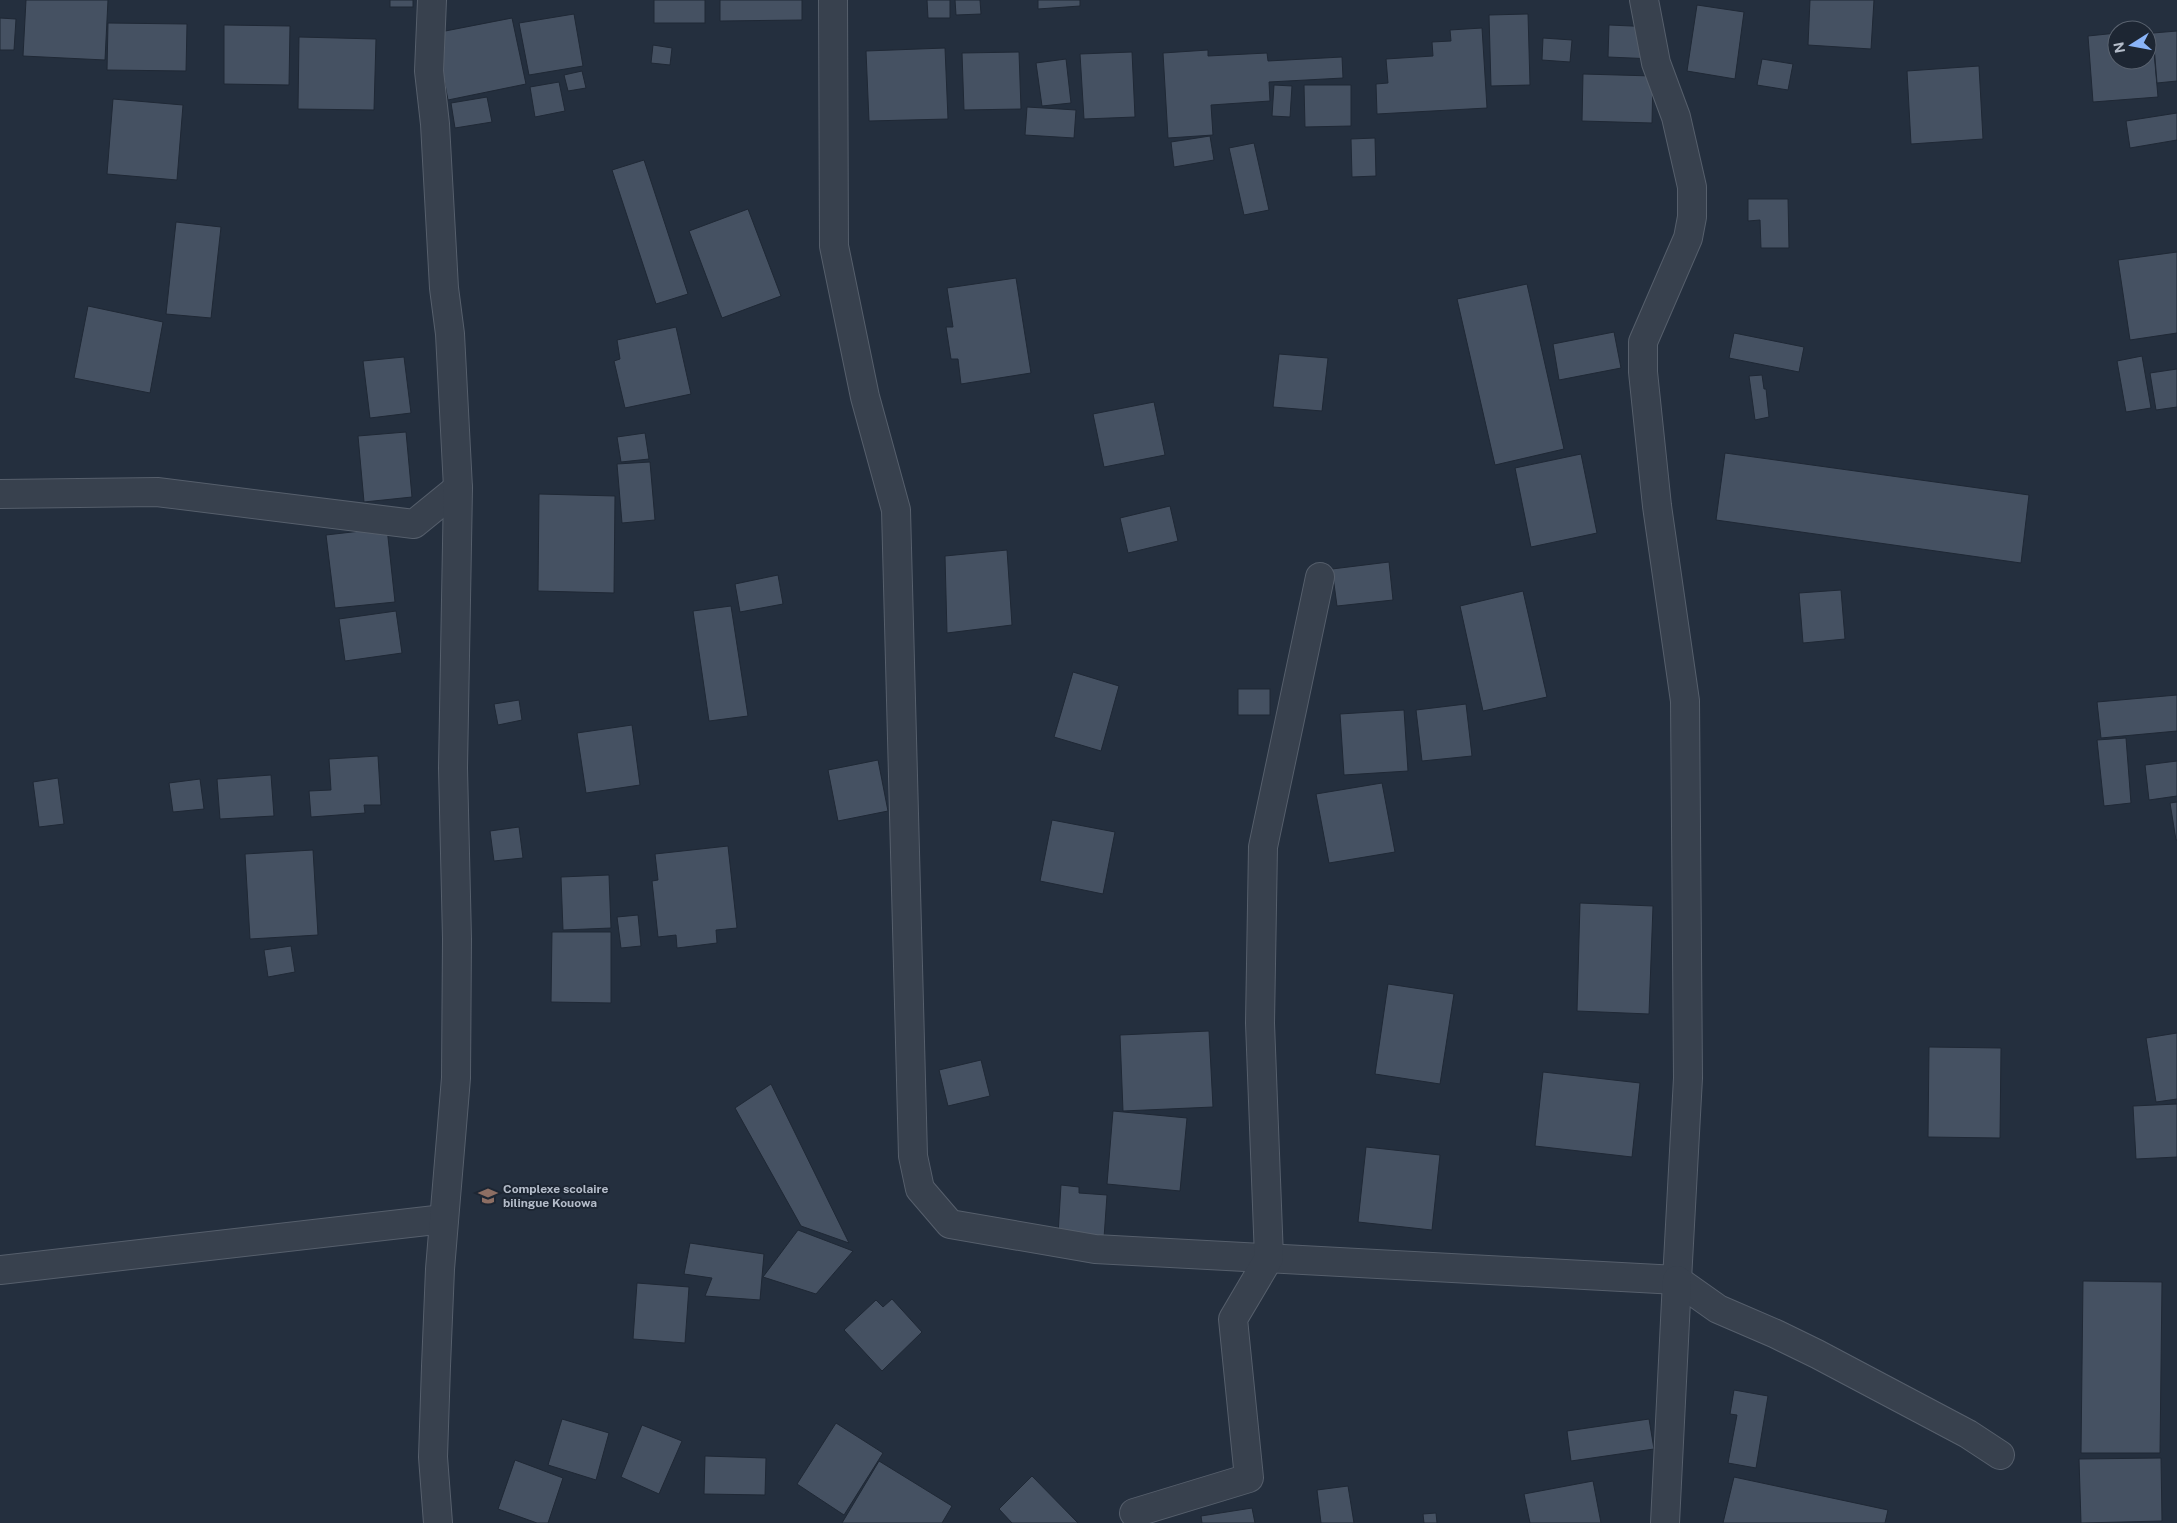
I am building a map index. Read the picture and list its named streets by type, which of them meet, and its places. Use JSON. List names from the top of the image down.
{
  "places": {
    "school or university": ["Complexe scolaire bilingue Kouowa"]
  },
  "north": "left"
}
